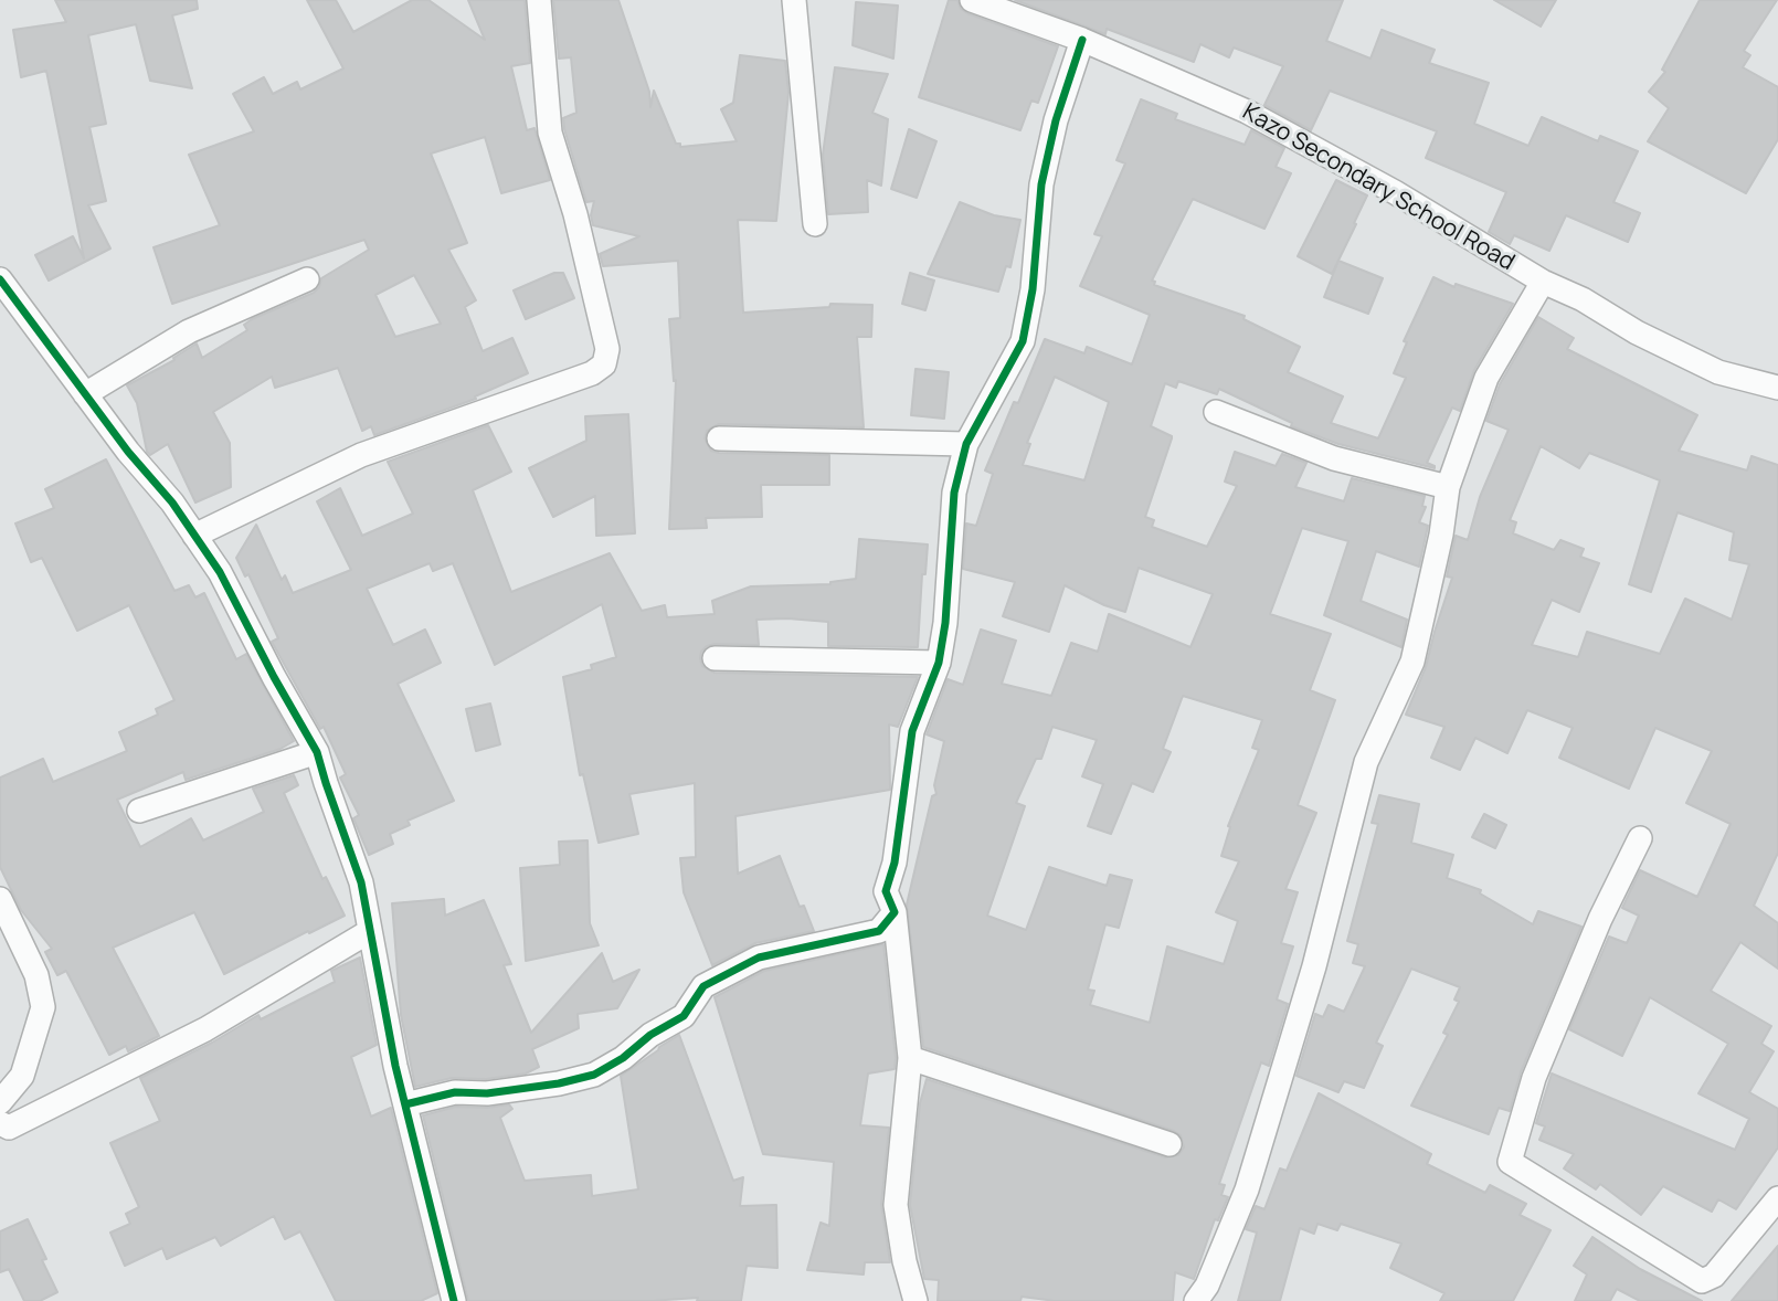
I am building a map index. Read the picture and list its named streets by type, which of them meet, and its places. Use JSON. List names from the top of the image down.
{
  "streets": {
    "street": ["Kazo Secondary School Road"]
  }
}
